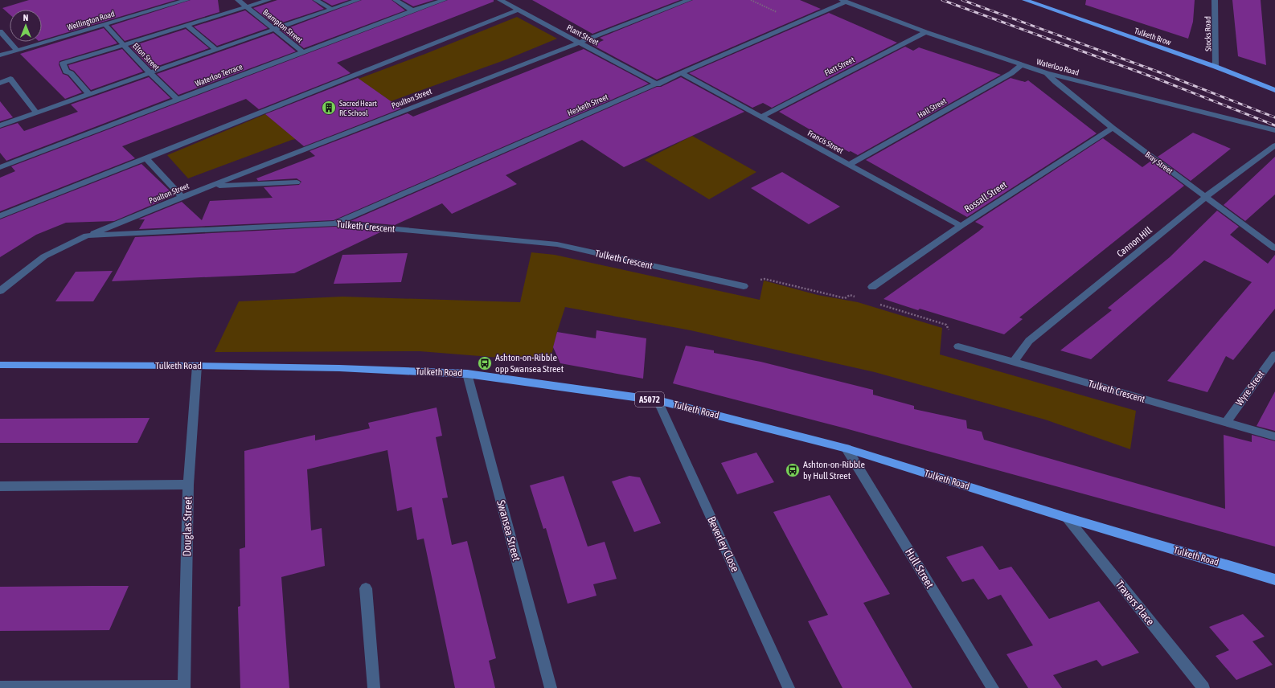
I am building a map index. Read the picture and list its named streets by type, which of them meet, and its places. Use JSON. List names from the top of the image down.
{
  "streets": {
    "main road": ["Tulketh Brow", "Tulketh Road", "A5072"],
    "street": [
      "Wellington Road",
      "Brampton Street",
      "Stocks Road",
      "Plant Street",
      "Elton Street",
      "Flett Street",
      "Waterloo Road",
      "Waterloo Terrace",
      "Poulton Street",
      "Hesketh Street",
      "Hall Street",
      "Francis Street",
      "Bray Street",
      "Rossall Street",
      "Tulketh Crescent",
      "Cannon Hill",
      "Wyre Street",
      "Douglas Street",
      "Swansea Street",
      "Beverley Close",
      "Hull Street",
      "Travers Place"
    ]
  },
  "crossings": [
    ["Wellington Road", "Elton Street"],
    ["Brampton Street", "Waterloo Terrace"],
    ["Stocks Road", "Tulketh Brow"],
    ["Plant Street", "Poulton Street"],
    ["Plant Street", "Hesketh Street"],
    ["Elton Street", "Waterloo Terrace"],
    ["Flett Street", "Waterloo Road"],
    ["Flett Street", "Francis Street"],
    ["Waterloo Road", "Hesketh Street"],
    ["Waterloo Road", "Hall Street"],
    ["Waterloo Road", "Bray Street"],
    ["Poulton Street", "Tulketh Crescent"],
    ["Hesketh Street", "Francis Street"],
    ["Hesketh Street", "Tulketh Crescent"],
    ["Hall Street", "Francis Street"],
    ["Francis Street", "Rossall Street"],
    ["Bray Street", "Rossall Street"],
    ["Bray Street", "Cannon Hill"],
    ["Tulketh Crescent", "Cannon Hill"],
    ["Tulketh Crescent", "Wyre Street"],
    ["Tulketh Road", "Douglas Street"],
    ["Tulketh Road", "Swansea Street"],
    ["Tulketh Road", "Beverley Close"],
    ["Tulketh Road", "Hull Street"],
    ["Tulketh Road", "Travers Place"]
  ],
  "places": {
    "building": ["Sacred Heart RC School"],
    "bus stop": ["Ashton-on-Ribble opp Swansea Street", "Ashton-on-Ribble by Hull Street"]
  },
  "north": "top"
}
